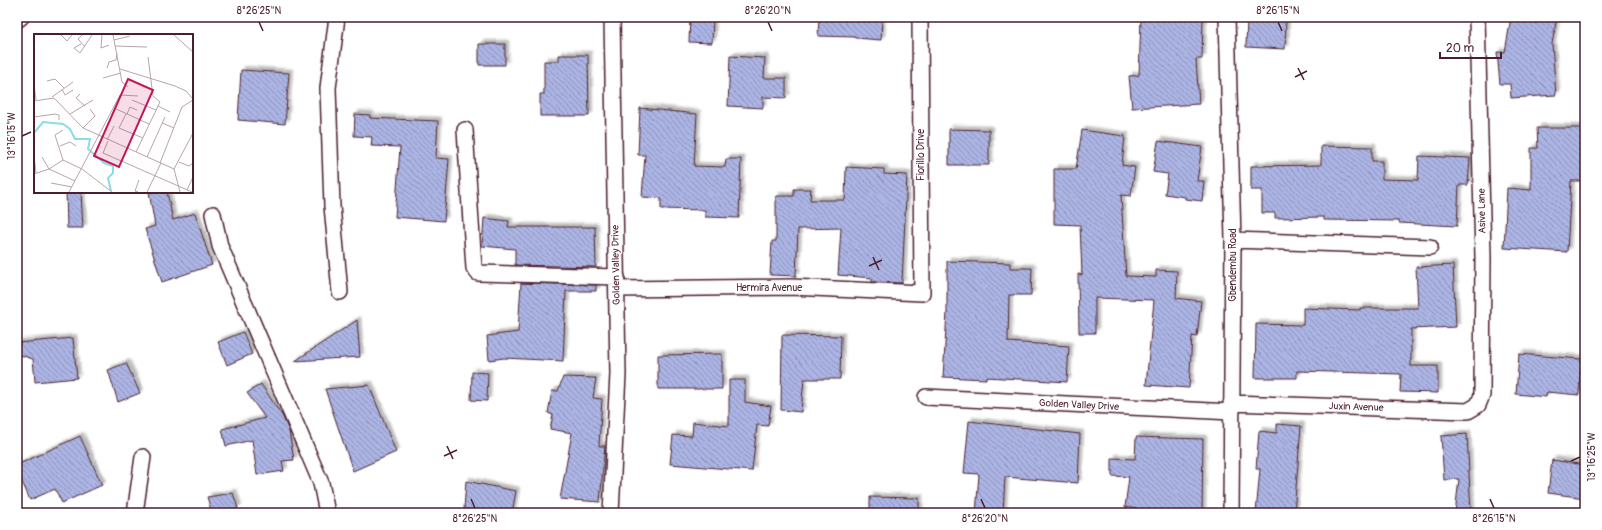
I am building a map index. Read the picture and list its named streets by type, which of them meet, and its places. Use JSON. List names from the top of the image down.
{
  "streets": {
    "street": [
      "Fiorillo Drive",
      "Asive Lane",
      "Golden Valley Drive",
      "Gbendembu Road",
      "Hermira Avenue",
      "Juxin Avenue"
    ]
  },
  "crossings": [
    ["Fiorillo Drive", "Hermira Avenue"],
    ["Asive Lane", "Juxin Avenue"],
    ["Golden Valley Drive", "Gbendembu Road"],
    ["Golden Valley Drive", "Hermira Avenue"],
    ["Golden Valley Drive", "Juxin Avenue"],
    ["Gbendembu Road", "Juxin Avenue"]
  ],
  "scale_bar": "20 m",
  "coordinates": [
    "8°26'25\"N",
    "8°26'20\"N",
    "8°26'15\"N",
    "13°16'15\"W",
    "13°16'25\"W"
  ]
}
